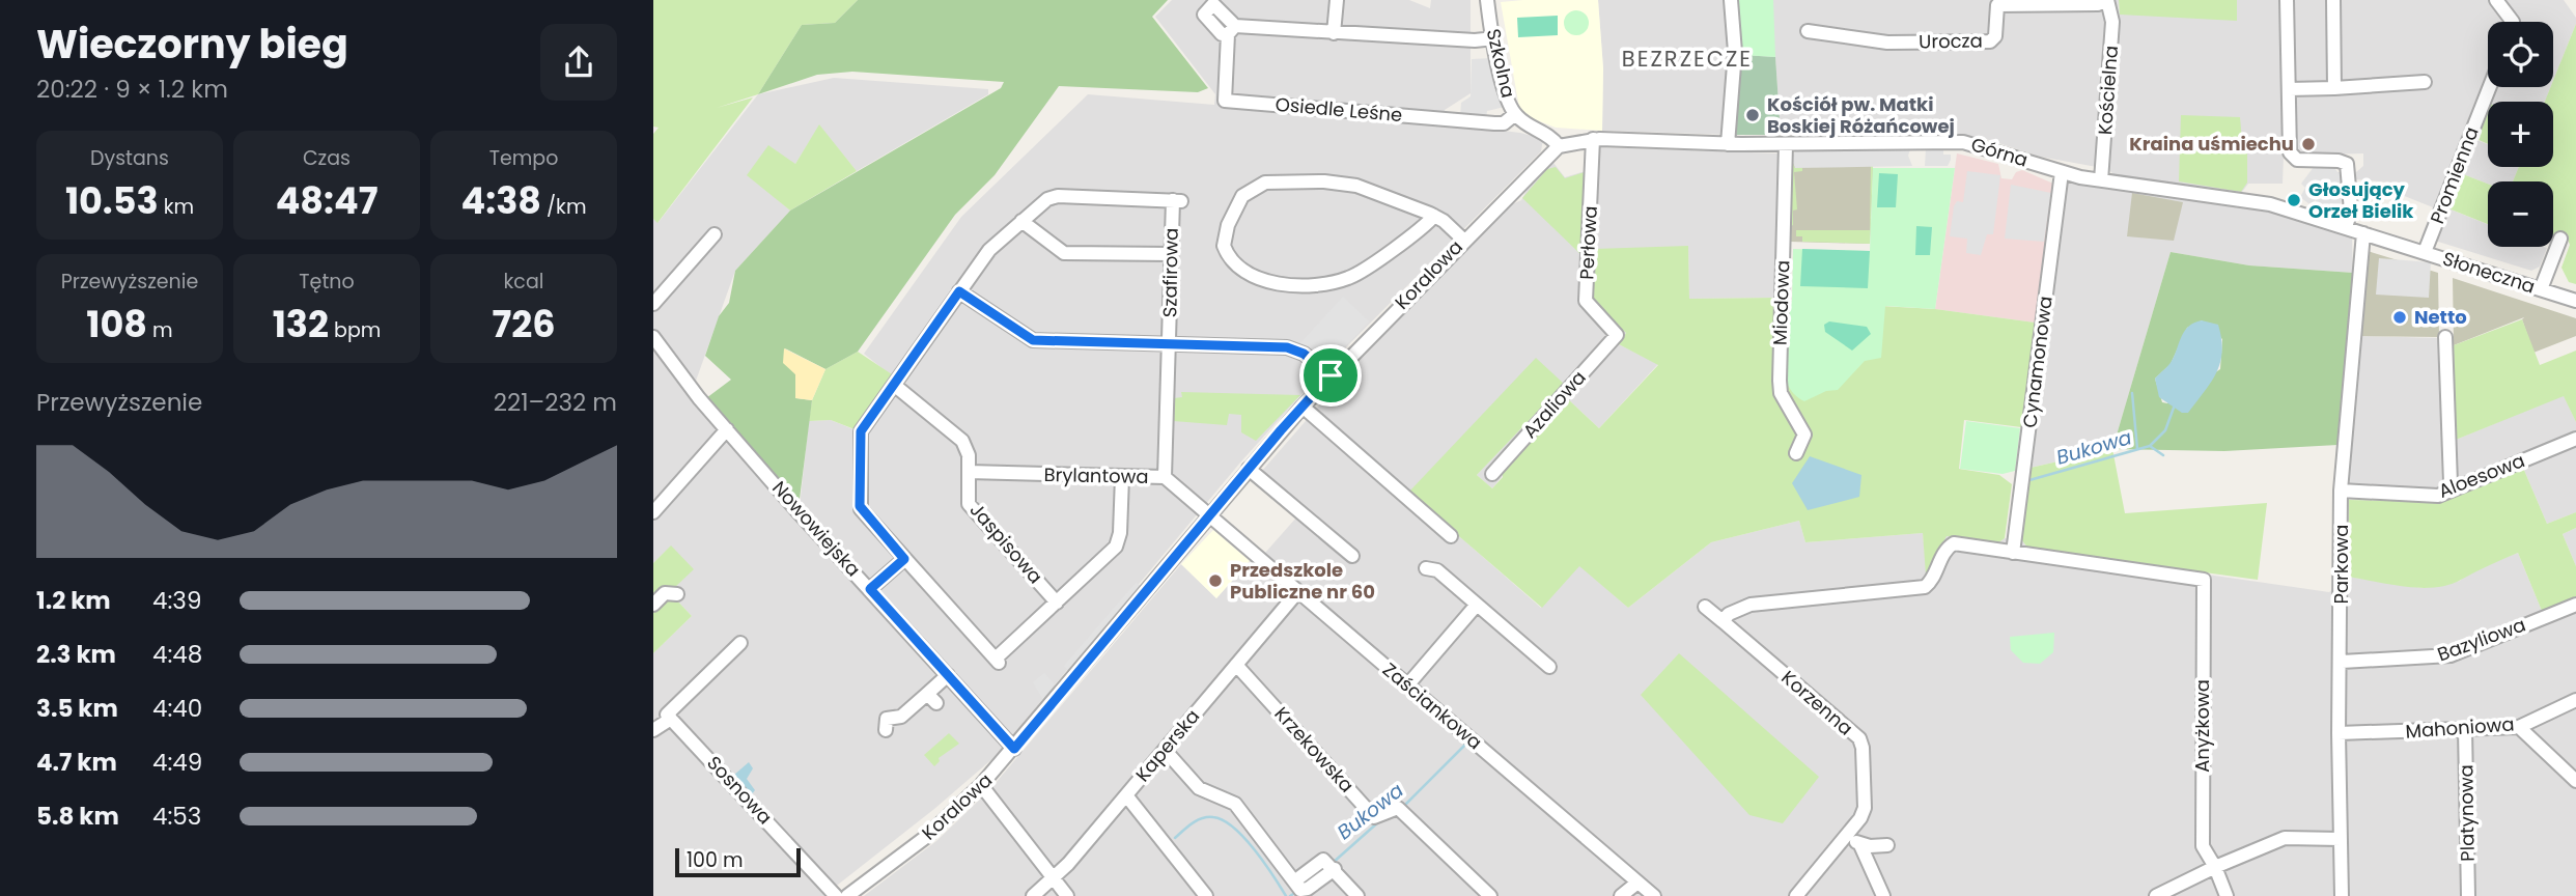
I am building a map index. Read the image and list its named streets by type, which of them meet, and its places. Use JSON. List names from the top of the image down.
{
  "streets": {
    "street": [
      "Urocza",
      "Szkolna",
      "Kościelna",
      "Osiedle Leśne",
      "Górna",
      "Promienna",
      "Perłowa",
      "Szafirowa",
      "Słoneczna",
      "Koralowa",
      "Miodowa",
      "Cynamonowa",
      "Azaliowa",
      "Brylantowa",
      "Aloesowa",
      "Nowowiejska",
      "Jaspisowa",
      "Parkowa",
      "Bazyliowa",
      "Korzenna",
      "Zaściankowa",
      "Anyżkowa",
      "Mahoniowa",
      "Kaperska",
      "Krzekowska",
      "Sosnowa",
      "Platynowa"
    ]
  },
  "crossings": [
    ["Urocza", "Kościelna"],
    ["Szkolna", "Osiedle Leśne"],
    ["Szkolna", "Górna"],
    ["Szkolna", "Koralowa"],
    ["Kościelna", "Górna"],
    ["Górna", "Perłowa"],
    ["Górna", "Słoneczna"],
    ["Górna", "Koralowa"],
    ["Górna", "Miodowa"],
    ["Górna", "Cynamonowa"],
    ["Górna", "Parkowa"],
    ["Promienna", "Słoneczna"],
    ["Perłowa", "Azaliowa"],
    ["Szafirowa", "Brylantowa"],
    ["Koralowa", "Brylantowa"],
    ["Koralowa", "Nowowiejska"],
    ["Koralowa", "Zaściankowa"],
    ["Cynamonowa", "Anyżkowa"],
    ["Brylantowa", "Jaspisowa"],
    ["Brylantowa", "Zaściankowa"],
    ["Aloesowa", "Parkowa"],
    ["Parkowa", "Bazyliowa"],
    ["Parkowa", "Mahoniowa"],
    ["Zaściankowa", "Kaperska"],
    ["Mahoniowa", "Platynowa"],
    ["Kaperska", "Krzekowska"]
  ],
  "districts": ["BEZRZECZE"],
  "water": ["Bukowa"],
  "places": [
    "Kościół pw. Matki Boskiej Różańcowej",
    "Kraina uśmiechu",
    "Głosujący Orzeł Bielik",
    "Netto",
    "Przedszkole Publiczne nr 60"
  ],
  "scale_bar": "100 m",
  "page": {
    "heading": ["Wieczorny bieg", "20:22 · 9 × 1.2 km"],
    "map_buttons": ["+", "−"],
    "stats": [
      ["Dystans", "10.53 km"],
      ["Czas", "48:47"],
      ["Tempo", "4:38 /km"],
      ["Przewyższenie", "108 m"],
      ["Tętno", "132 bpm"],
      ["kcal", "726"]
    ],
    "chart": ["Przewyższenie", "221–232 m"],
    "list": [
      {
        "name": "1.2 km",
        "note": "4:39"
      },
      {
        "name": "2.3 km",
        "note": "4:48"
      },
      {
        "name": "3.5 km",
        "note": "4:40"
      },
      {
        "name": "4.7 km",
        "note": "4:49"
      },
      {
        "name": "5.8 km",
        "note": "4:53"
      }
    ],
    "scale": "100 m"
  }
}
